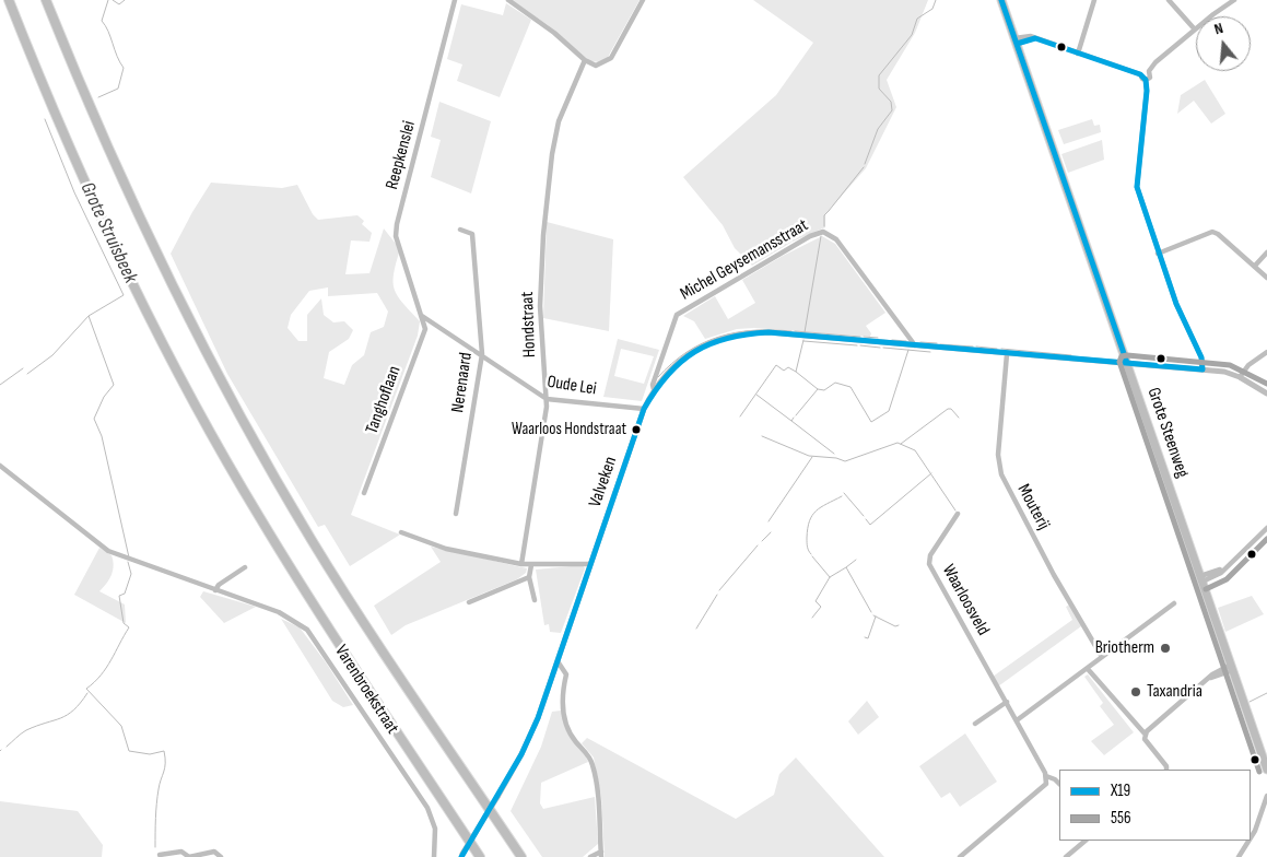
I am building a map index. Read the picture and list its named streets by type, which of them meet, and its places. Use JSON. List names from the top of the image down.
{
  "streets": {
    "main road": ["Grote Steenweg"],
    "street": [
      "Reepkenslei",
      "Michel Geysemansstraat",
      "Hondstraat",
      "Nerenaard",
      "Oude Lei",
      "Tanghoflaan",
      "Valveken",
      "Mouterij",
      "Waarloosveld",
      "Varenbroekstraat"
    ]
  },
  "crossings": [
    ["Reepkenslei", "Oude Lei"],
    ["Reepkenslei", "Tanghoflaan"],
    ["Michel Geysemansstraat", "Oude Lei"],
    ["Michel Geysemansstraat", "Grote Steenweg"],
    ["Michel Geysemansstraat", "Valveken"],
    ["Michel Geysemansstraat", "Mouterij"],
    ["Hondstraat", "Oude Lei"],
    ["Nerenaard", "Oude Lei"],
    ["Oude Lei", "Tanghoflaan"],
    ["Oude Lei", "Valveken"]
  ],
  "water": ["Grote Struisbeek"],
  "places": ["Waarloos Hondstraat", "Briotherm", "Taxandria"],
  "lines": ["transit line X19", "transit line 556"],
  "legend": ["X19", "556"],
  "north": "top"
}
